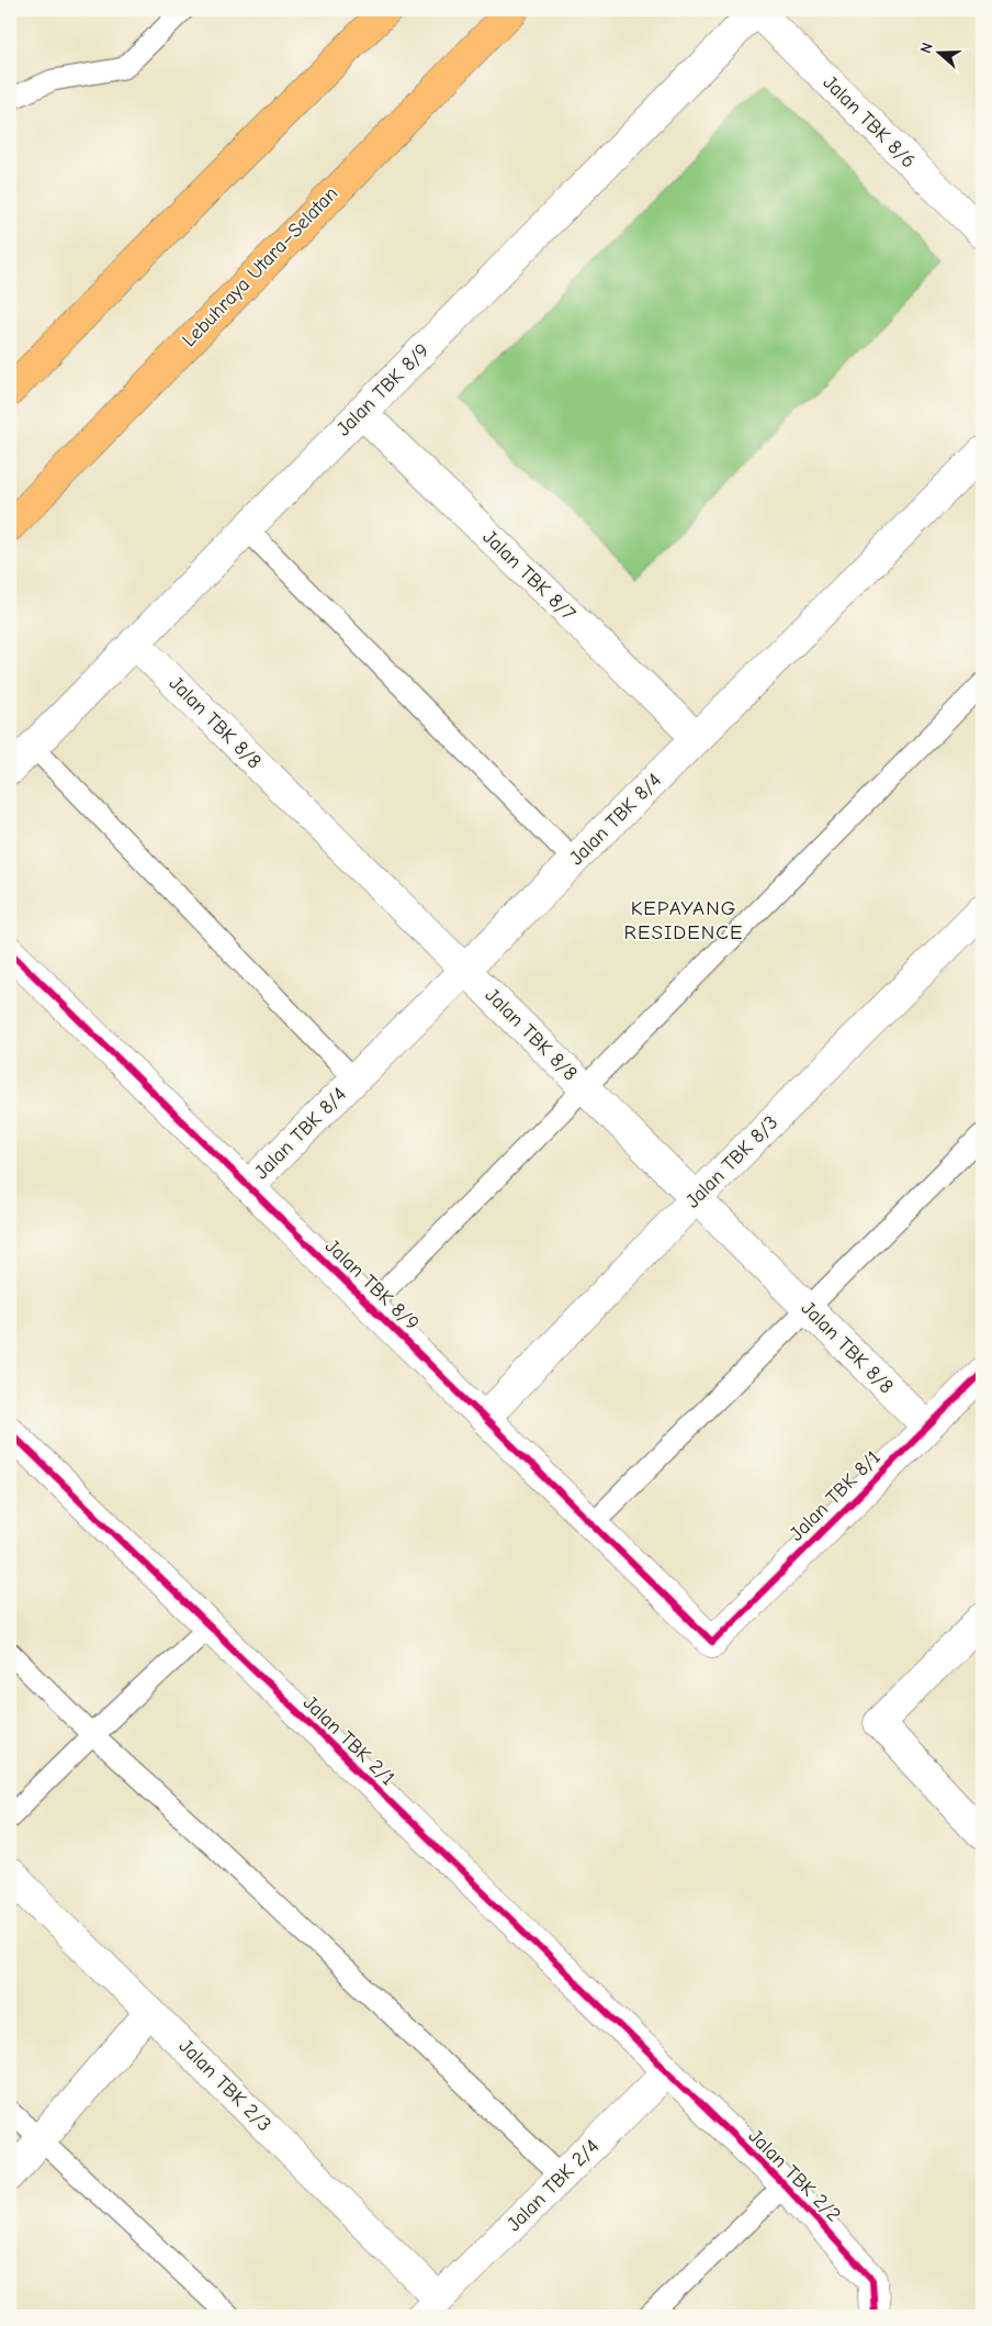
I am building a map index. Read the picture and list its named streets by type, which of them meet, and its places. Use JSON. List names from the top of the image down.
{
  "streets": {
    "highway": ["Lebuhraya Utara–Selatan"],
    "street": [
      "Jalan TBK 8/6",
      "Jalan TBK 8/9",
      "Jalan TBK 8/7",
      "Jalan TBK 8/8",
      "Jalan TBK 8/4",
      "Jalan TBK 8/3",
      "Jalan TBK 8/1",
      "Jalan TBK 2/1",
      "Jalan TBK 2/3",
      "Jalan TBK 2/2",
      "Jalan TBK 2/4"
    ]
  },
  "crossings": [
    ["Jalan TBK 8/6", "Jalan TBK 8/9"],
    ["Jalan TBK 8/9", "Jalan TBK 8/7"],
    ["Jalan TBK 8/9", "Jalan TBK 8/8"],
    ["Jalan TBK 8/9", "Jalan TBK 8/4"],
    ["Jalan TBK 8/9", "Jalan TBK 8/3"],
    ["Jalan TBK 8/9", "Jalan TBK 8/1"],
    ["Jalan TBK 8/7", "Jalan TBK 8/4"],
    ["Jalan TBK 8/8", "Jalan TBK 8/4"],
    ["Jalan TBK 8/8", "Jalan TBK 8/3"],
    ["Jalan TBK 8/8", "Jalan TBK 8/1"],
    ["Jalan TBK 2/1", "Jalan TBK 2/2"],
    ["Jalan TBK 2/1", "Jalan TBK 2/4"],
    ["Jalan TBK 2/3", "Jalan TBK 2/4"],
    ["Jalan TBK 2/2", "Jalan TBK 2/4"]
  ],
  "districts": ["KEPAYANG RESIDENCE"],
  "north": "left"
}
